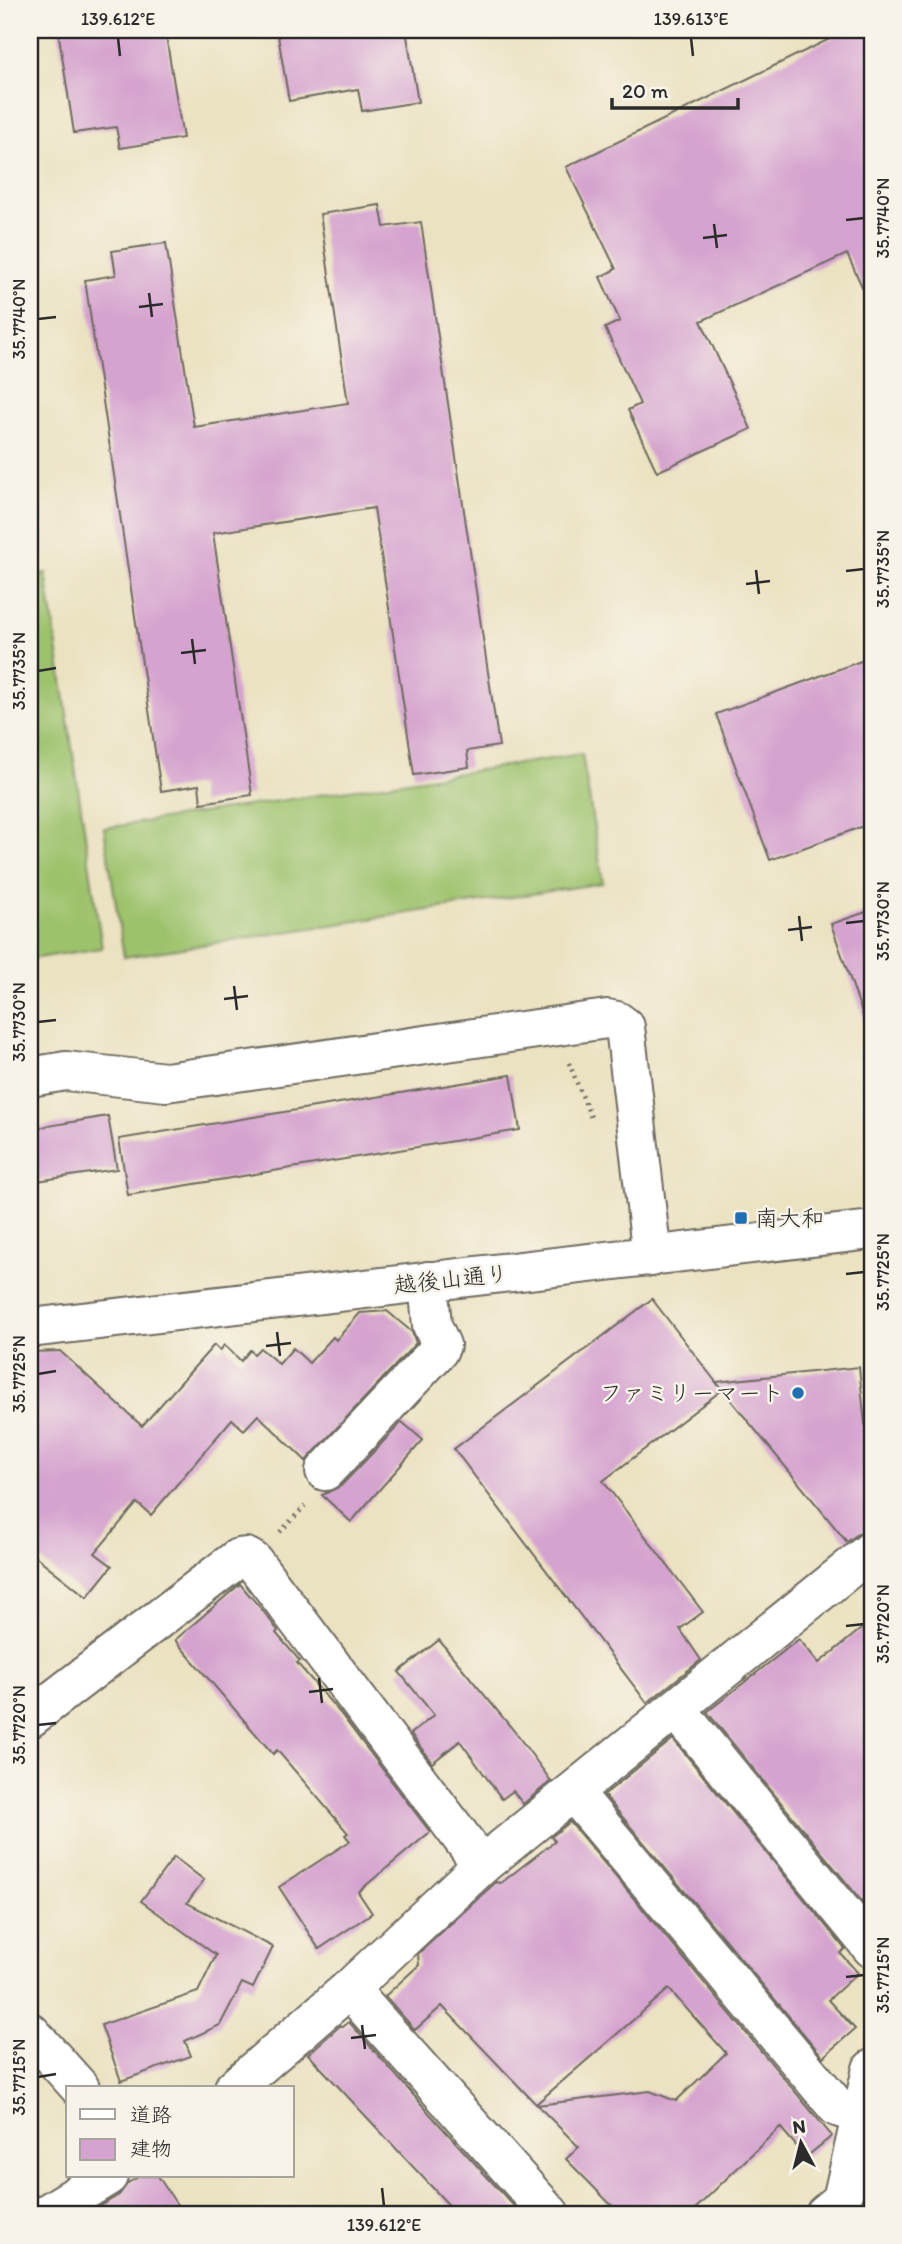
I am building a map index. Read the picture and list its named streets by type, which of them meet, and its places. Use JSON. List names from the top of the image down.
{
  "streets": {
    "street": ["越後山通り"]
  },
  "places": {
    "transit": ["南大和"],
    "other": ["ファミリーマート"]
  },
  "legend": ["道路", "建物"],
  "scale_bar": "20 m",
  "north": "top",
  "coordinates": [
    "139.612°E",
    "139.613°E",
    "35.7740°N",
    "35.7735°N",
    "35.7730°N",
    "35.7725°N",
    "35.7720°N",
    "35.7715°N"
  ]
}
